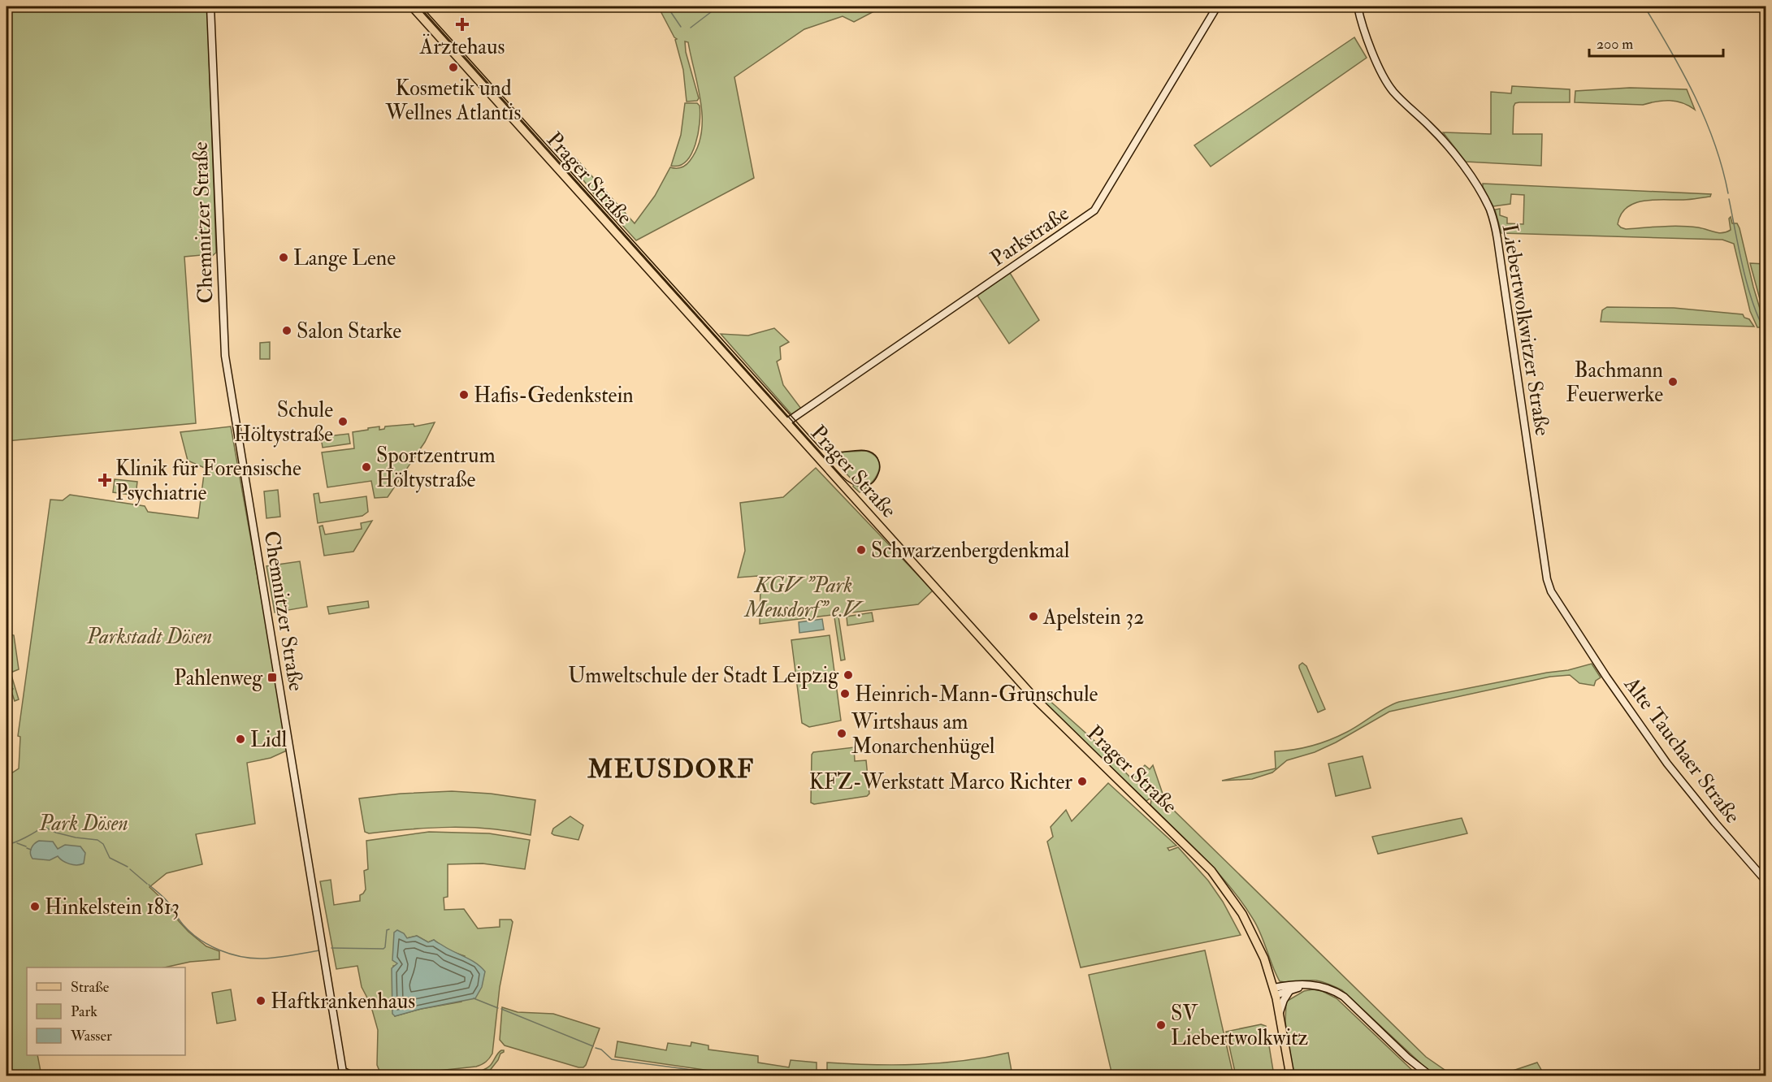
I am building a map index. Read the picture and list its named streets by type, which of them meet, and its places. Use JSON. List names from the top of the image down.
{
  "streets": {
    "main road": ["Prager Straße"],
    "street": [
      "Chemnitzer Straße",
      "Parkstraße",
      "Liebertwolkwitzer Straße",
      "Alte Tauchaer Straße"
    ]
  },
  "crossings": [
    ["Prager Straße", "Parkstraße"],
    ["Liebertwolkwitzer Straße", "Alte Tauchaer Straße"]
  ],
  "districts": ["MEUSDORF"],
  "parks": ["KGV \"Park Meusdorf\" e.V.", "Parkstadt Dösen", "Park Dösen"],
  "places": {
    "health": ["Ärztehaus", "Klinik für Forensische Psychiatrie"],
    "other": [
      "Kosmetik und Wellnes Atlantis",
      "Lange Lene",
      "Salon Starke",
      "Bachmann Feuerwerke",
      "Hafis-Gedenkstein",
      "Schule Höltystraße",
      "Sportzentrum Höltystraße",
      "Schwarzenbergdenkmal",
      "Apelstein 32",
      "Umweltschule der Stadt Leipzig",
      "Heinrich-Mann-Grunschule",
      "Wirtshaus am Monarchenhügel",
      "Lidl",
      "KFZ-Werkstatt Marco Richter",
      "Hinkelstein 1813",
      "Haftkrankenhaus",
      "SV Liebertwolkwitz"
    ],
    "transit": ["Pahlenweg"]
  },
  "legend": ["Straße", "Park", "Wasser"],
  "scale_bar": "200 m"
}
